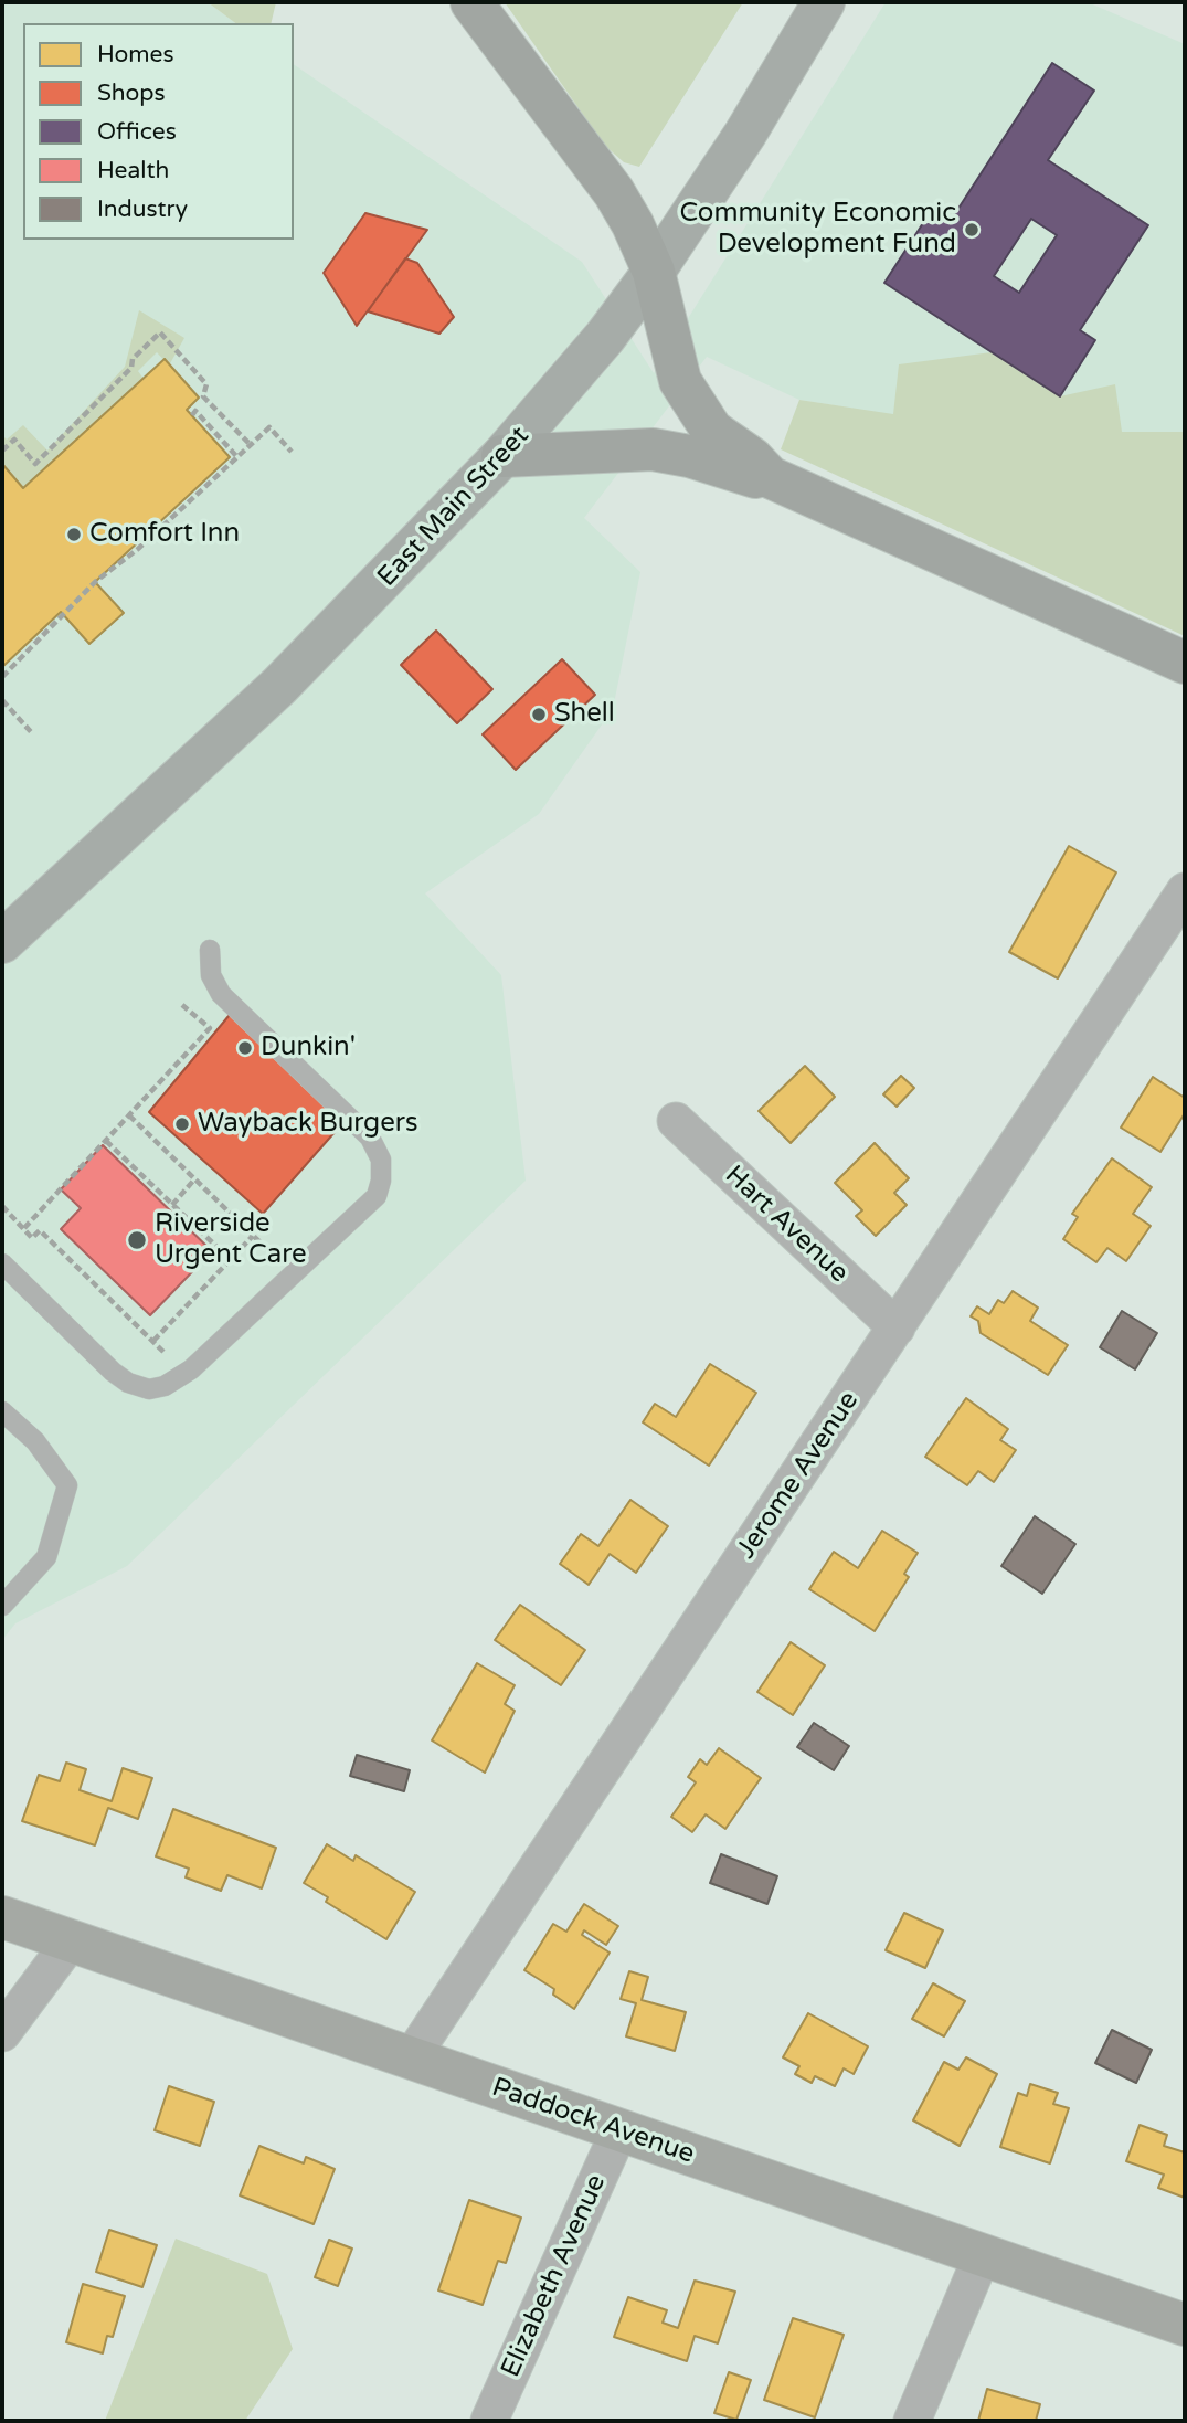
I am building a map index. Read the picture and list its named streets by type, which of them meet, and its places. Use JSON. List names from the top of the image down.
{
  "streets": {
    "main road": ["East Main Street", "Paddock Avenue"],
    "street": ["Hart Avenue", "Jerome Avenue", "Elizabeth Avenue"]
  },
  "crossings": [
    ["Hart Avenue", "Jerome Avenue"],
    ["Jerome Avenue", "Paddock Avenue"],
    ["Paddock Avenue", "Elizabeth Avenue"]
  ],
  "places": [
    "Community Economic Development Fund",
    "Comfort Inn",
    "Shell",
    "Dunkin'",
    "Wayback Burgers",
    "Riverside Urgent Care"
  ],
  "legend": [
    "Homes",
    "Shops",
    "Offices",
    "Health",
    "Industry"
  ]
}
